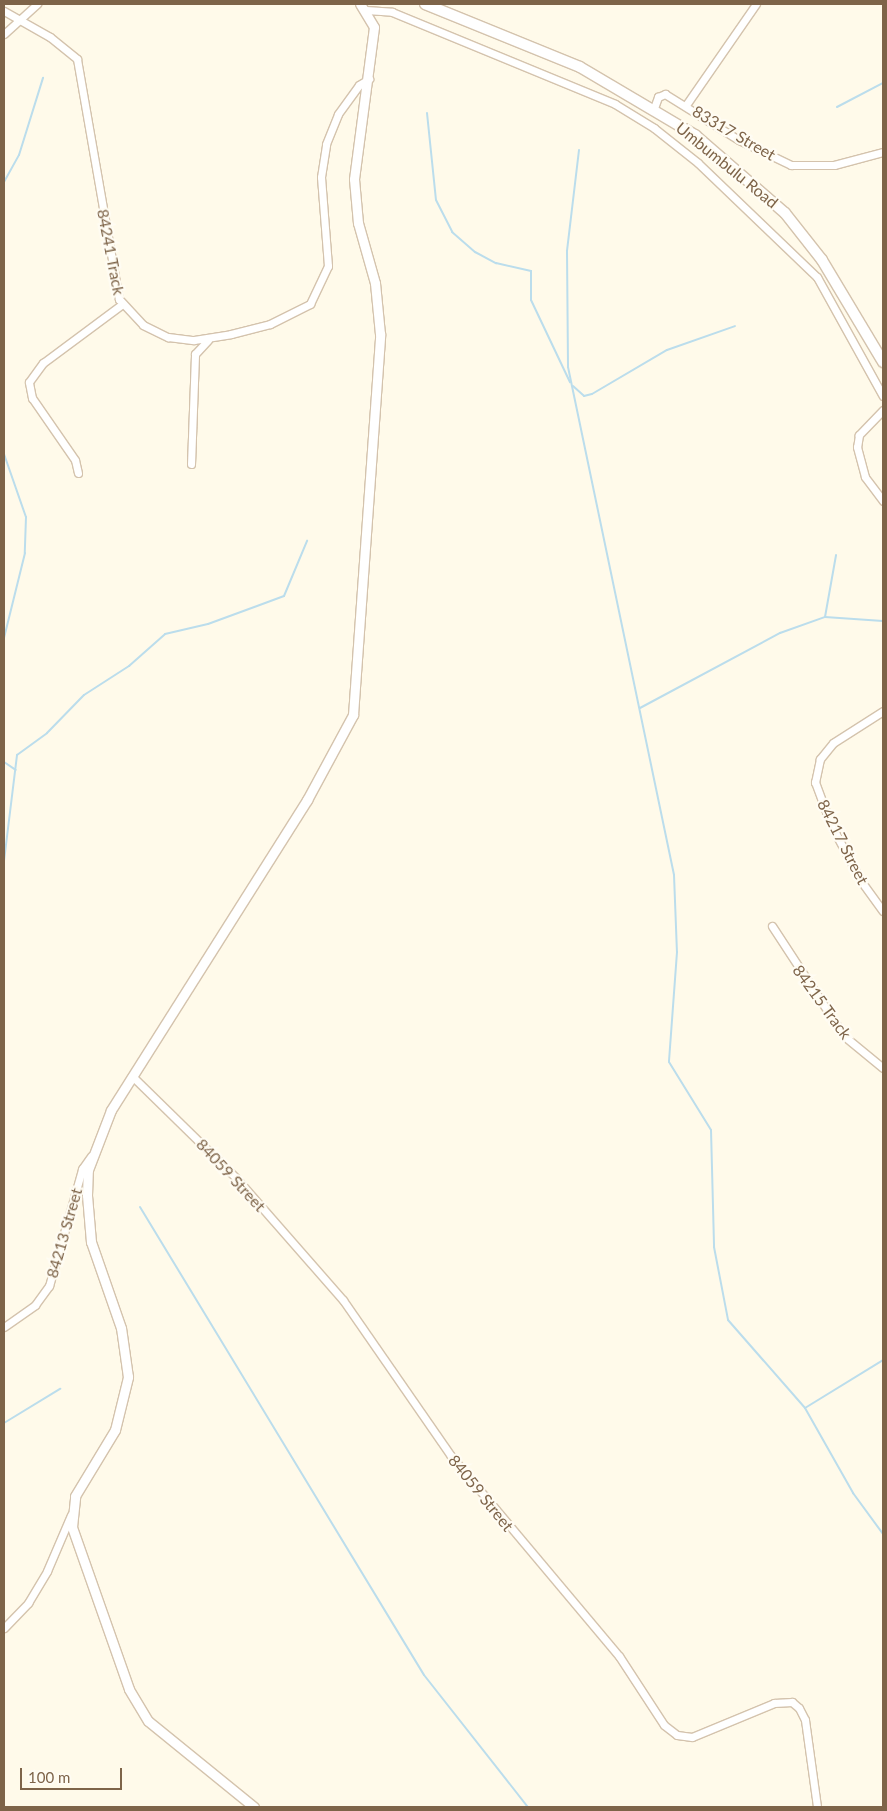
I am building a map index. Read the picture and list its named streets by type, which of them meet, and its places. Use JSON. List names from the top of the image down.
{
  "streets": {
    "main road": ["Umbumbulu Road"],
    "street": [
      "83317 Street",
      "84241 Track",
      "84217 Street",
      "84215 Track",
      "84059 Street",
      "84213 Street"
    ]
  },
  "crossings": [
    ["83317 Street", "Umbumbulu Road"]
  ],
  "scale_bar": "100 m"
}
